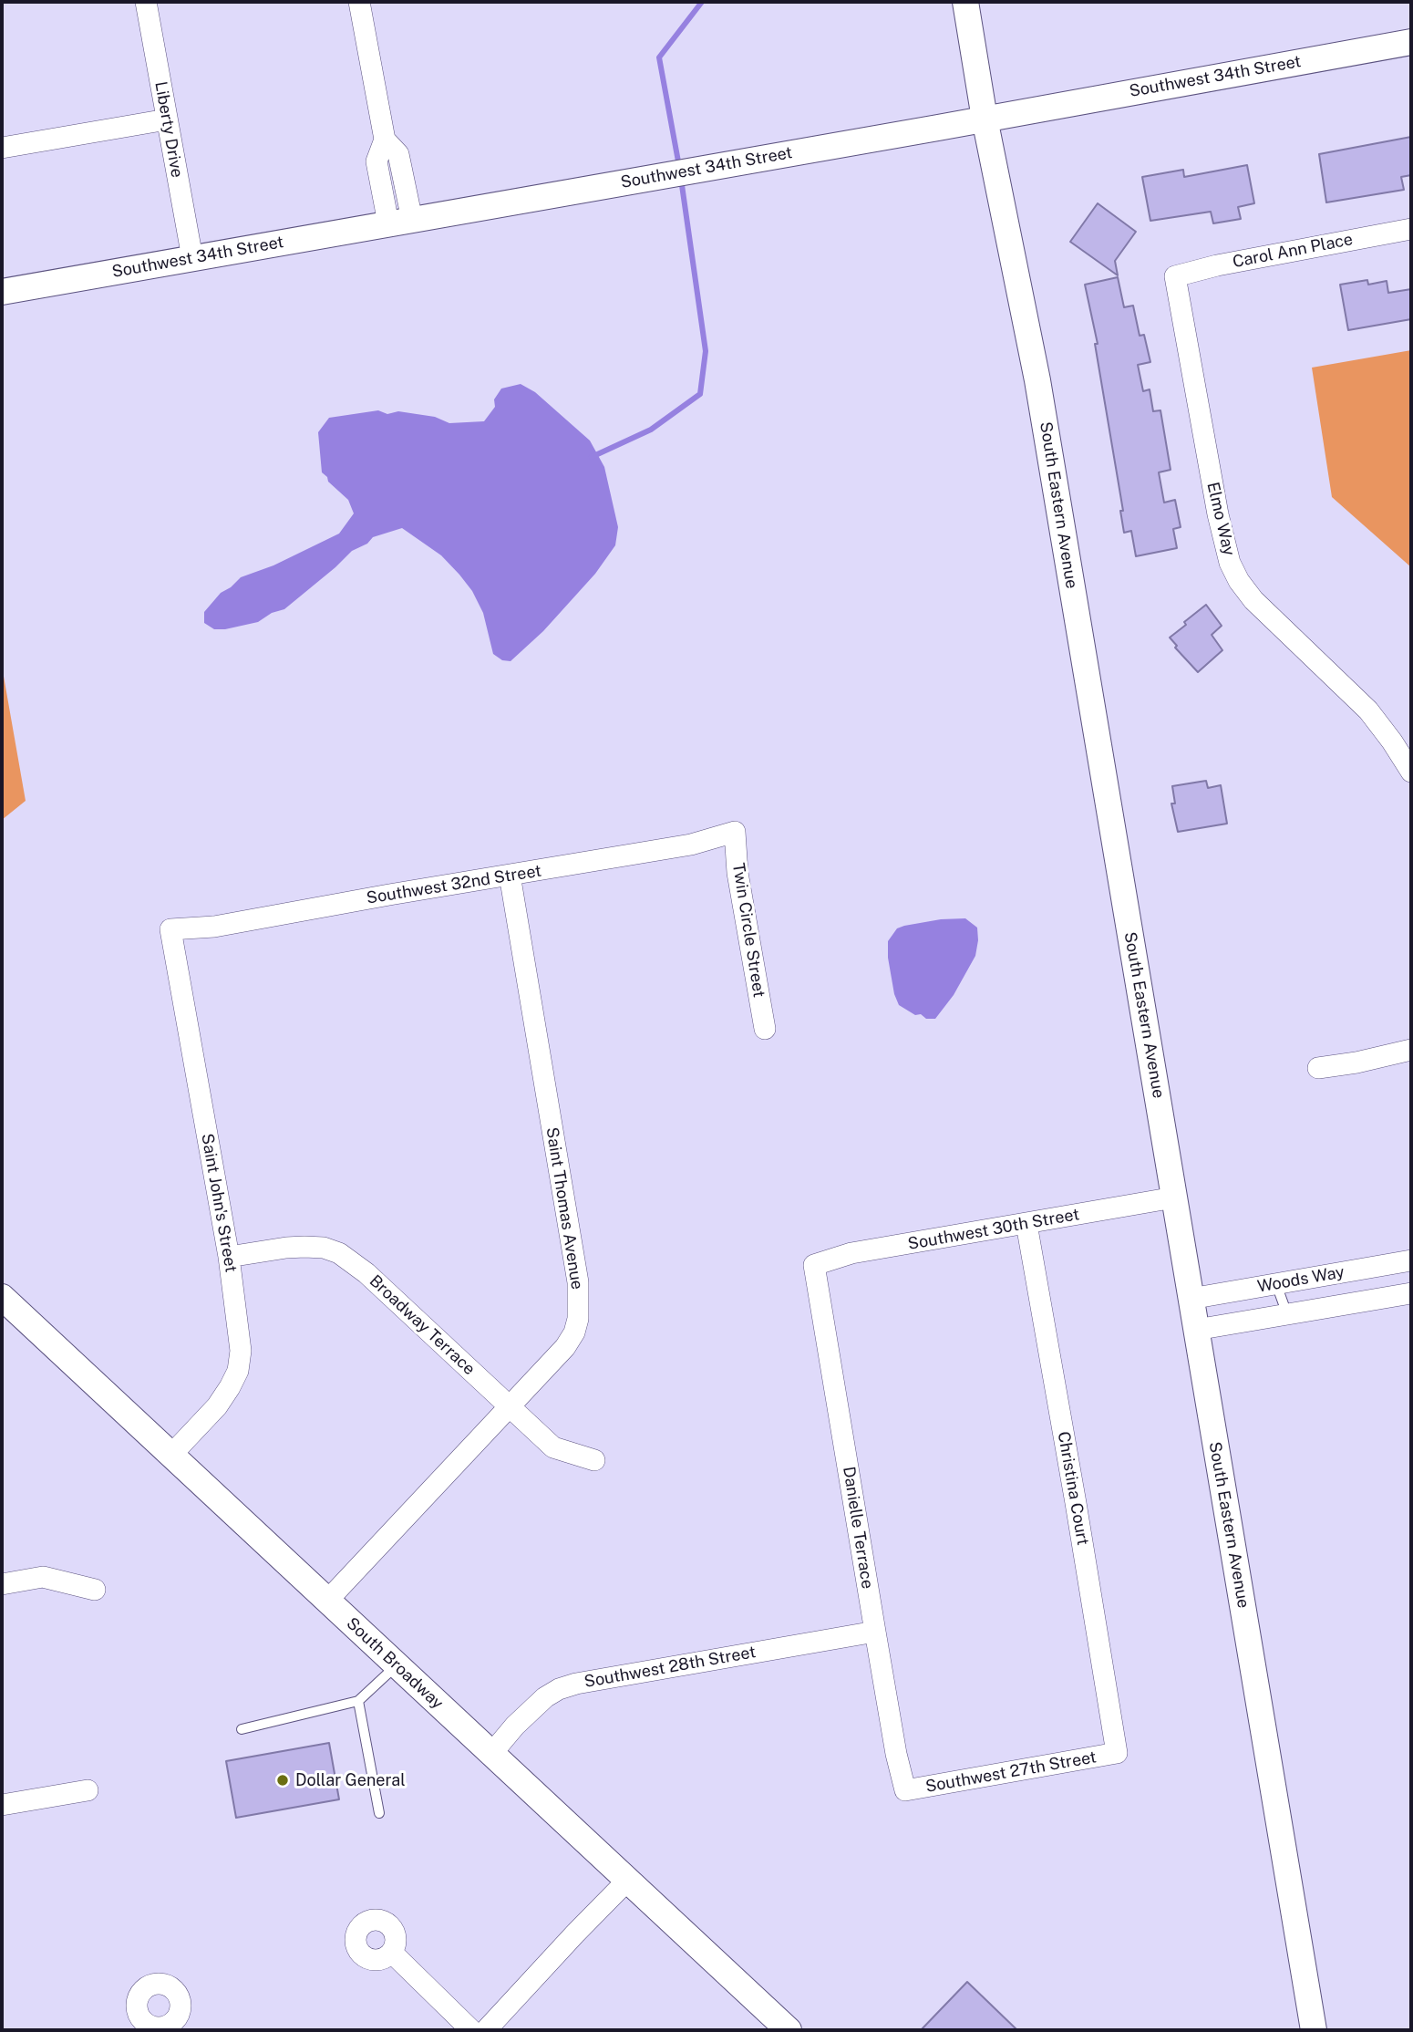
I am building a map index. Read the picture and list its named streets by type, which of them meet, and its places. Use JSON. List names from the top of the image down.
{
  "streets": {
    "street": [
      "Southwest 34th Street",
      "Liberty Drive",
      "Carol Ann Place",
      "South Eastern Avenue",
      "Elmo Way",
      "Southwest 32nd Street",
      "Twin Circle Street",
      "Saint John's Street",
      "Saint Thomas Avenue",
      "Southwest 30th Street",
      "Woods Way",
      "Broadway Terrace",
      "Christina Court",
      "Danielle Terrace",
      "South Broadway",
      "Southwest 28th Street",
      "Southwest 27th Street"
    ]
  },
  "crossings": [
    ["Southwest 34th Street", "Liberty Drive"],
    ["Southwest 34th Street", "South Eastern Avenue"],
    ["Carol Ann Place", "Elmo Way"],
    ["South Eastern Avenue", "Southwest 30th Street"],
    ["South Eastern Avenue", "Woods Way"],
    ["Southwest 32nd Street", "Twin Circle Street"],
    ["Southwest 32nd Street", "Saint John's Street"],
    ["Southwest 32nd Street", "Saint Thomas Avenue"],
    ["Saint John's Street", "Broadway Terrace"],
    ["Saint John's Street", "South Broadway"],
    ["Saint Thomas Avenue", "Broadway Terrace"],
    ["Saint Thomas Avenue", "South Broadway"],
    ["Southwest 30th Street", "Christina Court"],
    ["Southwest 30th Street", "Danielle Terrace"],
    ["Christina Court", "Southwest 27th Street"],
    ["Danielle Terrace", "Southwest 28th Street"],
    ["Danielle Terrace", "Southwest 27th Street"],
    ["South Broadway", "Southwest 28th Street"]
  ],
  "places": ["Dollar General"]
}
